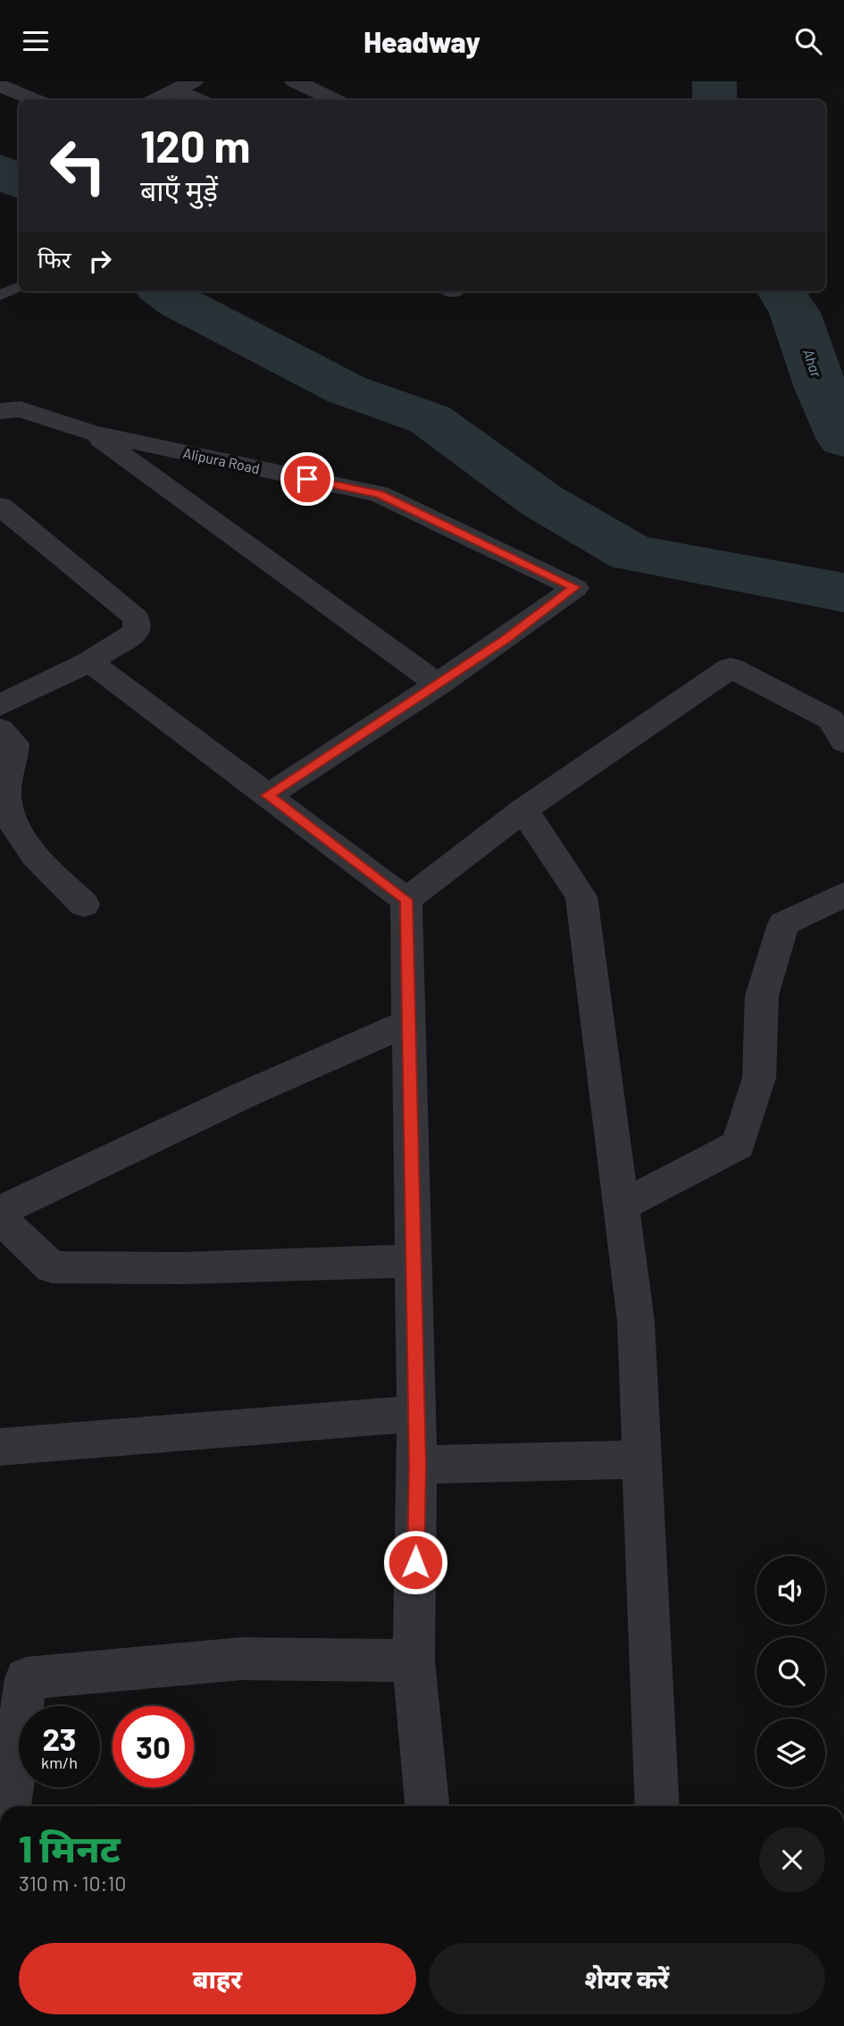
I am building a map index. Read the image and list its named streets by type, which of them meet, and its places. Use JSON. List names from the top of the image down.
{
  "streets": {
    "street": ["Alipura Road"]
  },
  "water": ["Ahar"],
  "page": {
    "header": "Headway",
    "turn": ["120 m", "बाएँ मुड़ें"],
    "then": "फिर",
    "speed": "23 km/h",
    "limit": "30",
    "heading": ["1 मिनट", "310 m · 10:10"],
    "buttons": ["बाहर", "शेयर करें"]
  }
}
